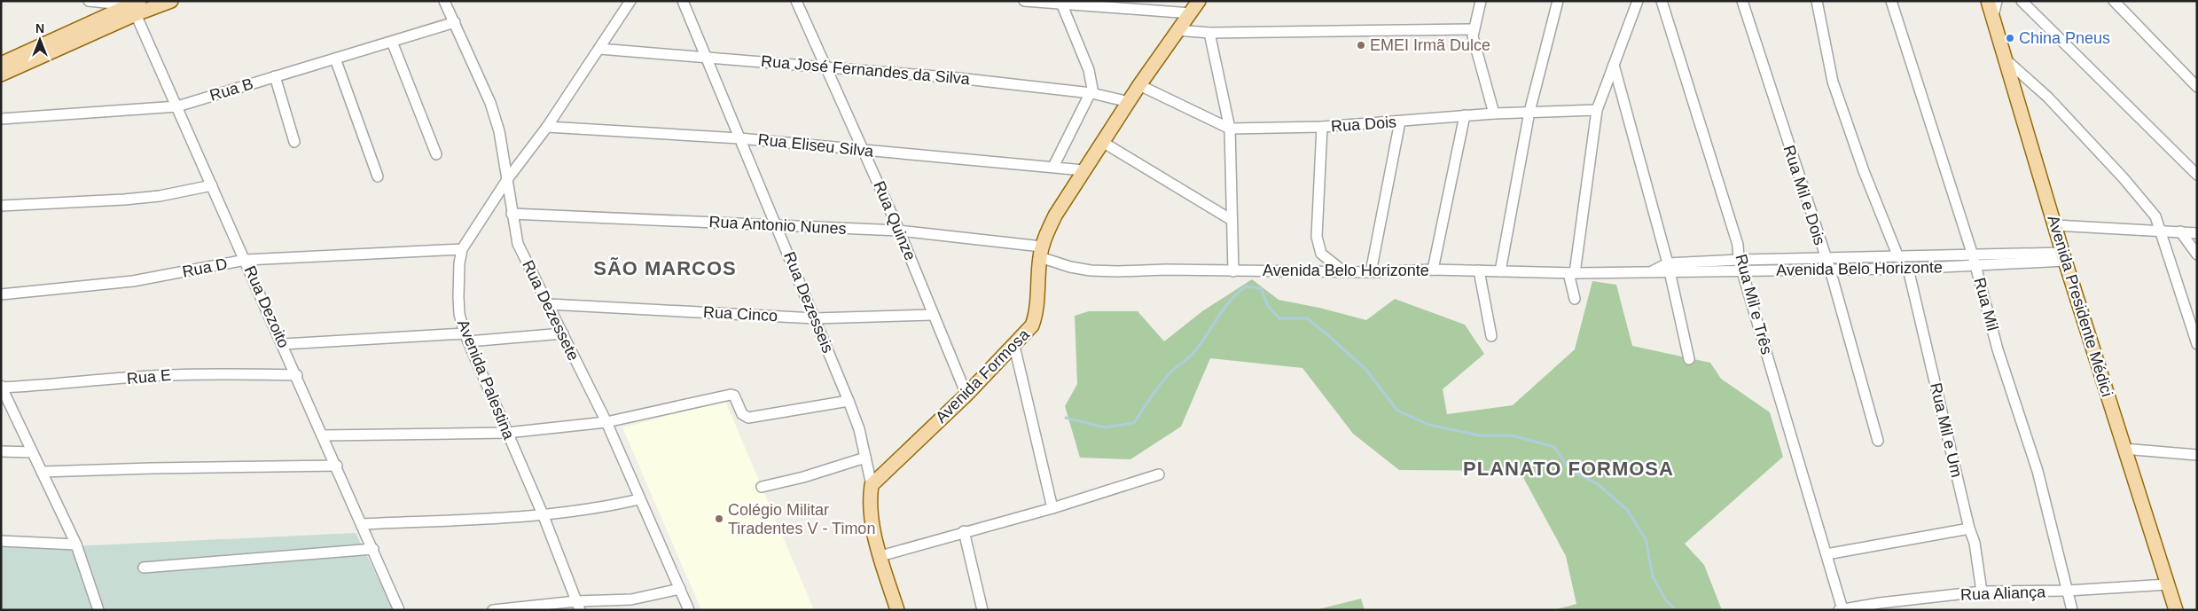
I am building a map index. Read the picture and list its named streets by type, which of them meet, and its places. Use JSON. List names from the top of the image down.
{
  "streets": {
    "main road": ["Avenida Presidente Médici", "Avenida Formosa"],
    "street": [
      "Rua José Fernandes da Silva",
      "Rua B",
      "Rua Dois",
      "Rua Eliseu Silva",
      "Rua Mil e Dois",
      "Rua Quinze",
      "Rua Antonio Nunes",
      "Rua D",
      "Avenida Belo Horizonte",
      "Rua Dezesseis",
      "Rua Mil e Três",
      "Rua Mil",
      "Rua Dezoito",
      "Rua Dezessete",
      "Rua Cinco",
      "Rua E",
      "Avenida Palestina",
      "Rua Mil e Um",
      "Rua Aliança"
    ]
  },
  "crossings": [
    ["Rua José Fernandes da Silva", "Rua Quinze"],
    ["Rua José Fernandes da Silva", "Rua Dezesseis"],
    ["Rua José Fernandes da Silva", "Avenida Formosa"],
    ["Rua José Fernandes da Silva", "Avenida Palestina"],
    ["Rua B", "Rua Dezoito"],
    ["Rua B", "Rua Dezessete"],
    ["Rua Dois", "Avenida Formosa"],
    ["Rua Eliseu Silva", "Rua Quinze"],
    ["Rua Eliseu Silva", "Rua Dezesseis"],
    ["Rua Eliseu Silva", "Avenida Formosa"],
    ["Rua Eliseu Silva", "Avenida Palestina"],
    ["Rua Mil e Dois", "Avenida Belo Horizonte"],
    ["Rua Quinze", "Rua Antonio Nunes"],
    ["Rua Quinze", "Rua Cinco"],
    ["Rua Quinze", "Avenida Formosa"],
    ["Rua Antonio Nunes", "Avenida Belo Horizonte"],
    ["Rua Antonio Nunes", "Rua Dezesseis"],
    ["Rua Antonio Nunes", "Rua Dezessete"],
    ["Rua Antonio Nunes", "Avenida Formosa"],
    ["Rua D", "Rua Dezoito"],
    ["Rua D", "Avenida Palestina"],
    ["Avenida Belo Horizonte", "Rua Mil e Três"],
    ["Avenida Belo Horizonte", "Rua Mil"],
    ["Avenida Belo Horizonte", "Avenida Presidente Médici"],
    ["Avenida Belo Horizonte", "Avenida Formosa"],
    ["Avenida Belo Horizonte", "Rua Mil e Um"],
    ["Rua Dezesseis", "Rua Cinco"],
    ["Rua Dezesseis", "Avenida Formosa"],
    ["Rua Mil e Três", "Rua Aliança"],
    ["Rua Mil", "Rua Aliança"],
    ["Avenida Presidente Médici", "Rua Aliança"],
    ["Rua Dezoito", "Rua E"],
    ["Rua Dezessete", "Rua Cinco"],
    ["Rua Dezessete", "Avenida Palestina"],
    ["Rua Mil e Um", "Rua Aliança"]
  ],
  "districts": ["SÃO MARCOS", "PLANATO FORMOSA"],
  "places": ["China Pneus", "EMEI Irmã Dulce", "Colégio Militar Tiradentes V - Timon"],
  "north": "top"
}
